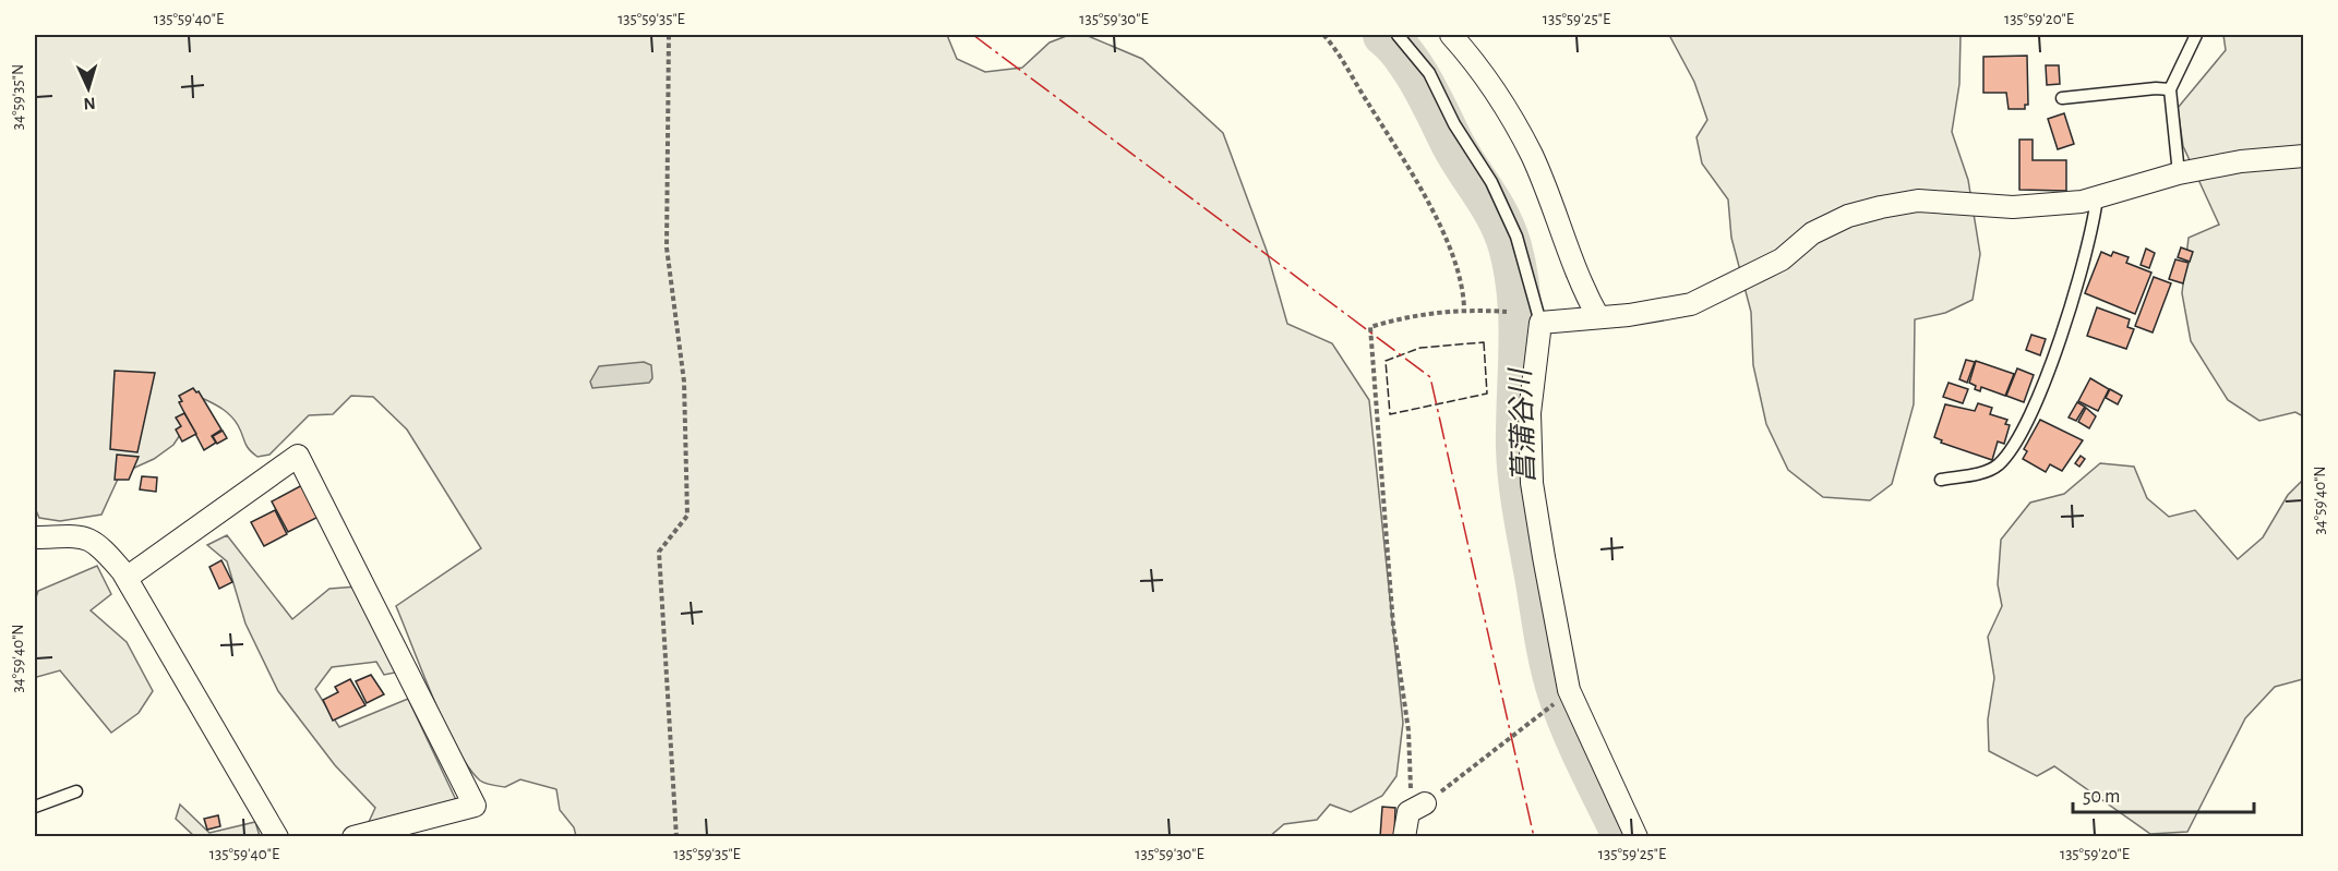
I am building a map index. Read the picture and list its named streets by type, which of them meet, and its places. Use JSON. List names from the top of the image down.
{
  "water": ["菖蒲谷川"],
  "scale_bar": "50 m",
  "north": "bottom",
  "coordinates": [
    "135°59'40\"E",
    "135°59'35\"E",
    "135°59'30\"E",
    "135°59'25\"E",
    "135°59'20\"E",
    "34°59'35\"N",
    "34°59'40\"N"
  ]
}
